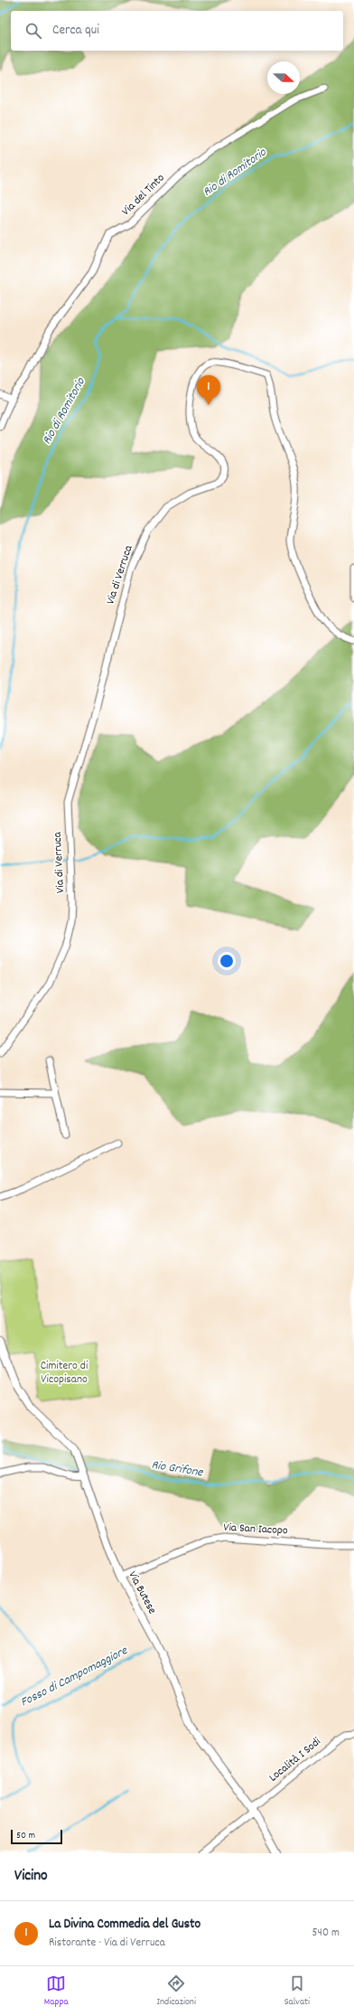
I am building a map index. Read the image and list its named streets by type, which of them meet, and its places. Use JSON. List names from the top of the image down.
{
  "streets": {
    "street": [
      "Via del Tinto",
      "Via di Verruca",
      "Via San Iacopo",
      "Via Butese",
      "Località I Sodi"
    ]
  },
  "crossings": [
    ["Via San Iacopo", "Via Butese"],
    ["Via Butese", "Località I Sodi"]
  ],
  "water": ["Rio di Romitorio", "Rio Grifone", "Fosso di Campomaggiore"],
  "parks": ["Cimitero di Vicopisano"],
  "scale_bar": "50 m",
  "north": "right",
  "page": {
    "search": "Cerca qui",
    "pins": "1",
    "scale": "50 m",
    "heading": "Vicino",
    "list": [
      {
        "mark": "1",
        "name": "La Divina Commedia del Gusto",
        "note": "Ristorante · Via di Verruca",
        "value": "540 m"
      }
    ],
    "nav": ["Mappa", "Indicazioni", "Salvati"]
  }
}
